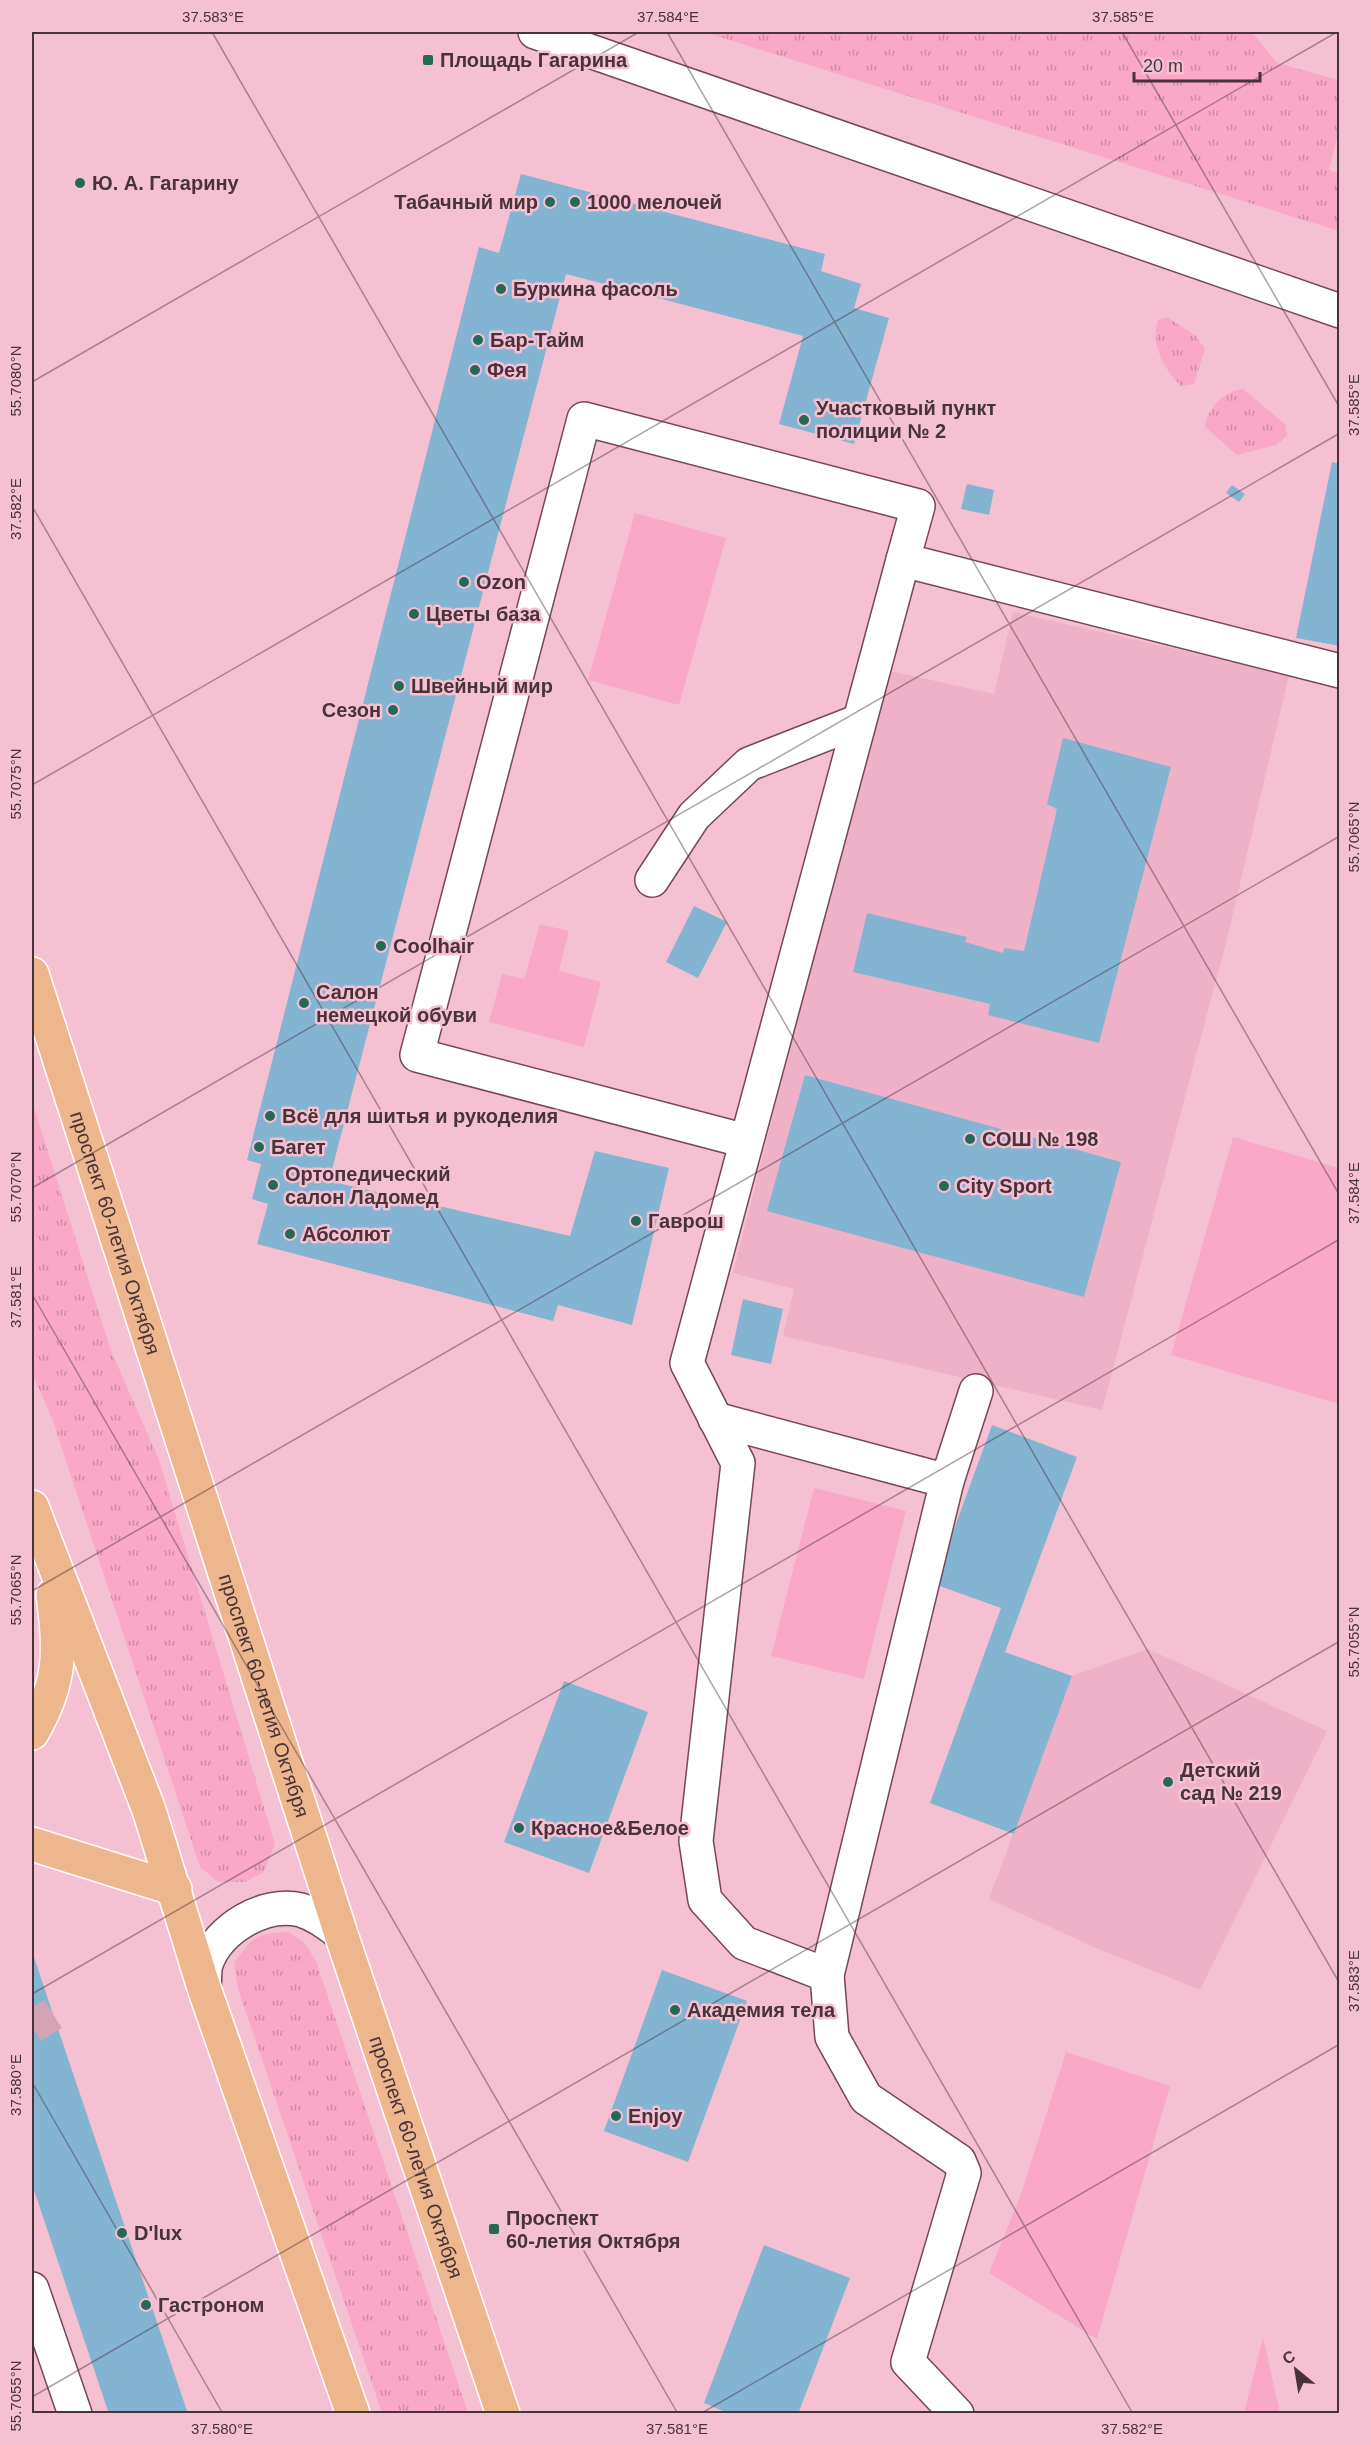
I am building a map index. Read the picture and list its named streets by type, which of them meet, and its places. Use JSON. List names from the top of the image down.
{
  "streets": {
    "main road": ["проспект 60-летия Октября"]
  },
  "places": {
    "transit": ["Площадь Гагарина", "Проспект 60-летия Октября"],
    "other": [
      "Ю. А. Гагарину",
      "Табачный мир",
      "1000 мелочей",
      "Буркина фасоль",
      "Бар-Тайм",
      "Фея",
      "Участковый пункт полиции № 2",
      "Ozon",
      "Цветы база",
      "Швейный мир",
      "Сезон",
      "Coolhair",
      "Салон немецкой обуви",
      "Всё для шитья и рукоделия",
      "СОШ № 198",
      "Багет",
      "Ортопедический салон Ладомед",
      "City Sport",
      "Гаврош",
      "Абсолют",
      "Детский сад № 219",
      "Красное&Белое",
      "Академия тела",
      "Enjoy",
      "D'lux",
      "Гастроном"
    ]
  },
  "scale_bar": "20 m",
  "north": "top left",
  "coordinates": [
    "37.583°E",
    "37.584°E",
    "37.585°E",
    "55.7080°N",
    "37.582°E",
    "55.7075°N",
    "55.7065°N",
    "55.7070°N",
    "37.581°E",
    "55.7055°N",
    "37.580°E"
  ]
}
